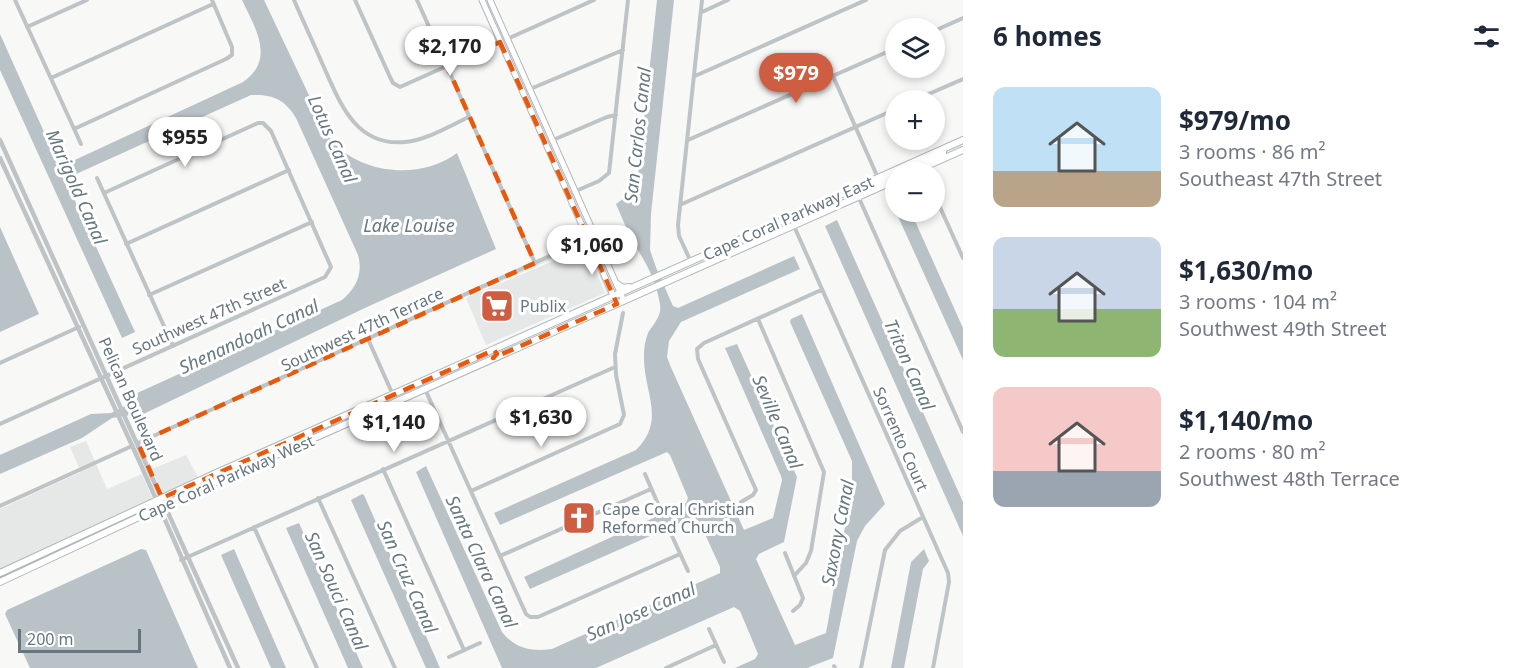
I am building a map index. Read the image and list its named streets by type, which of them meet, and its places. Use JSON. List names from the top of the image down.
{
  "streets": {
    "main road": ["Cape Coral Parkway East", "Cape Coral Parkway West"],
    "street": [
      "Southwest 47th Street",
      "Southwest 47th Terrace",
      "Pelican Boulevard",
      "Sorrento Court"
    ]
  },
  "crossings": [
    ["Cape Coral Parkway East", "Sorrento Court"],
    ["Cape Coral Parkway East", "Cape Coral Parkway West"],
    ["Southwest 47th Street", "Pelican Boulevard"],
    ["Southwest 47th Terrace", "Pelican Boulevard"],
    ["Pelican Boulevard", "Cape Coral Parkway West"]
  ],
  "water": [
    "San Carlos Canal",
    "Lotus Canal",
    "Marigold Canal",
    "Lake Louise",
    "Shenandoah Canal",
    "Triton Canal",
    "Seville Canal",
    "Saxony Canal",
    "Santa Clara Canal",
    "San Cruz Canal",
    "San Souci Canal",
    "San Jose Canal"
  ],
  "places": {
    "supermarket": ["Publix"],
    "church": ["Cape Coral Christian Reformed Church"]
  },
  "scale_bar": "200 m",
  "page": {
    "heading": "6 homes",
    "map_buttons": ["+", "−"],
    "price": [
      "$2,170",
      "$979",
      "$955",
      "$1,060",
      "$1,630",
      "$1,140"
    ],
    "list": [
      {
        "name": "$979/mo",
        "note": "3 rooms · 86 m² · Southeast 47th Street"
      },
      {
        "name": "$1,630/mo",
        "note": "3 rooms · 104 m² · Southwest 49th Street"
      },
      {
        "name": "$1,140/mo",
        "note": "2 rooms · 80 m² · Southwest 48th Terrace"
      }
    ],
    "scale": "200 m"
  }
}
